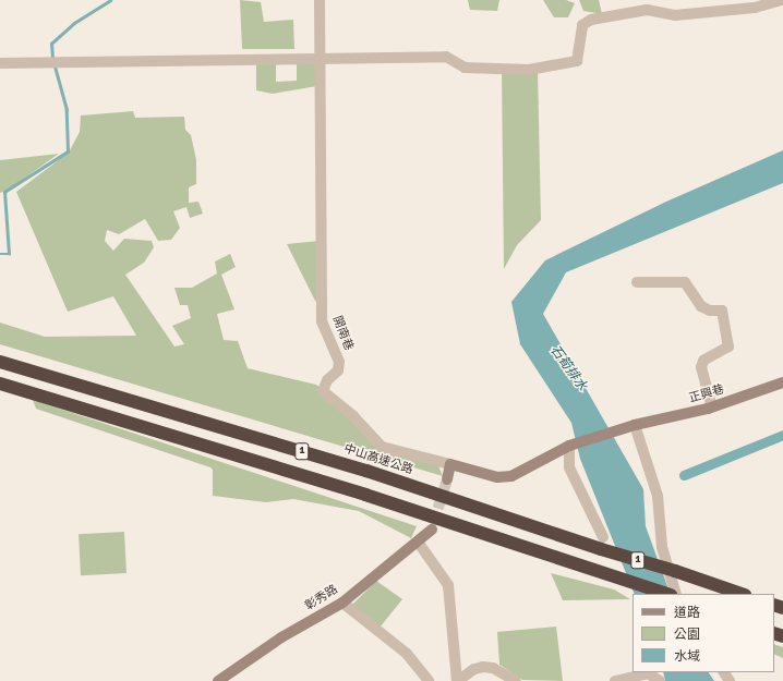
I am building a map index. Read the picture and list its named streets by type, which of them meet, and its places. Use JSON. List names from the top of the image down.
{
  "streets": {
    "highway": ["1", "中山高速公路"],
    "street": ["開南巷", "正興巷", "彰秀路"]
  },
  "crossings": [
    ["開南巷", "正興巷"]
  ],
  "water": ["石筍排水"],
  "legend": ["道路", "公園", "水域"]
}
